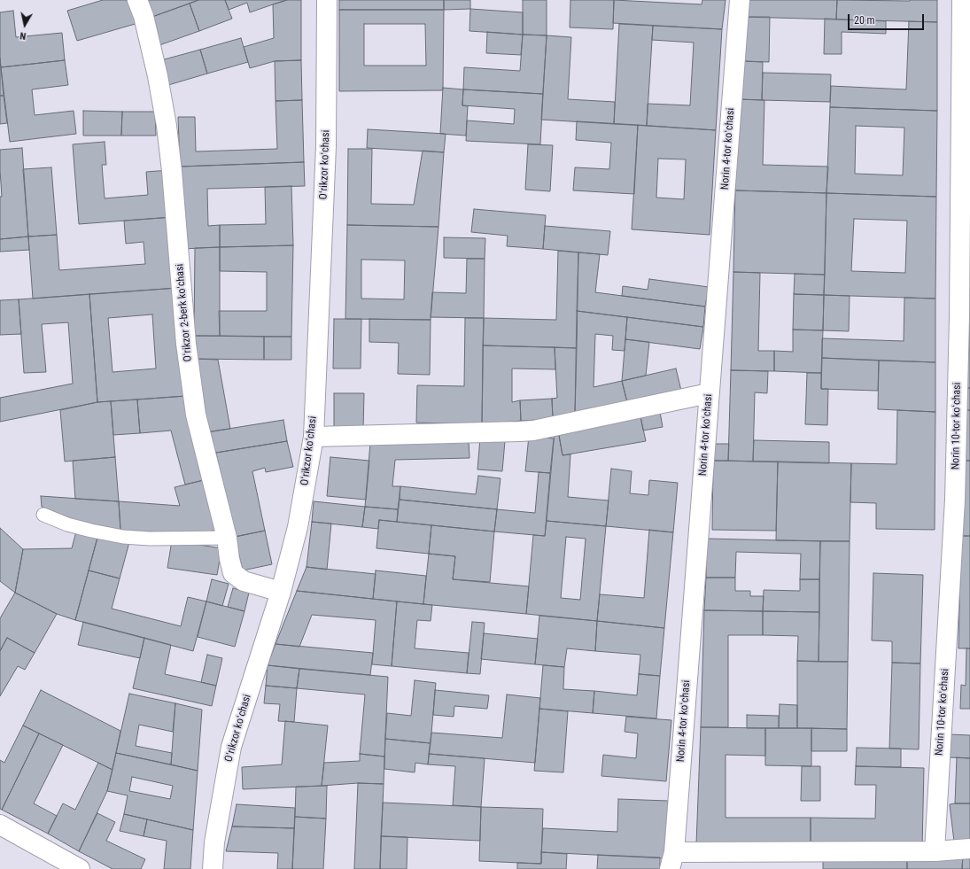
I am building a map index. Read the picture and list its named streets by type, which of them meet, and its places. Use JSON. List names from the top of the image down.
{
  "streets": {
    "street": [
      "Norin 4-tor koʻchasi",
      "Oʻrikzor koʻchasi",
      "Oʻrikzor 2-berk koʻchasi",
      "Norin 10-tor koʻchasi"
    ]
  },
  "crossings": [
    ["Oʻrikzor koʻchasi", "Oʻrikzor 2-berk koʻchasi"]
  ],
  "scale_bar": "20 m",
  "north": "bottom"
}
